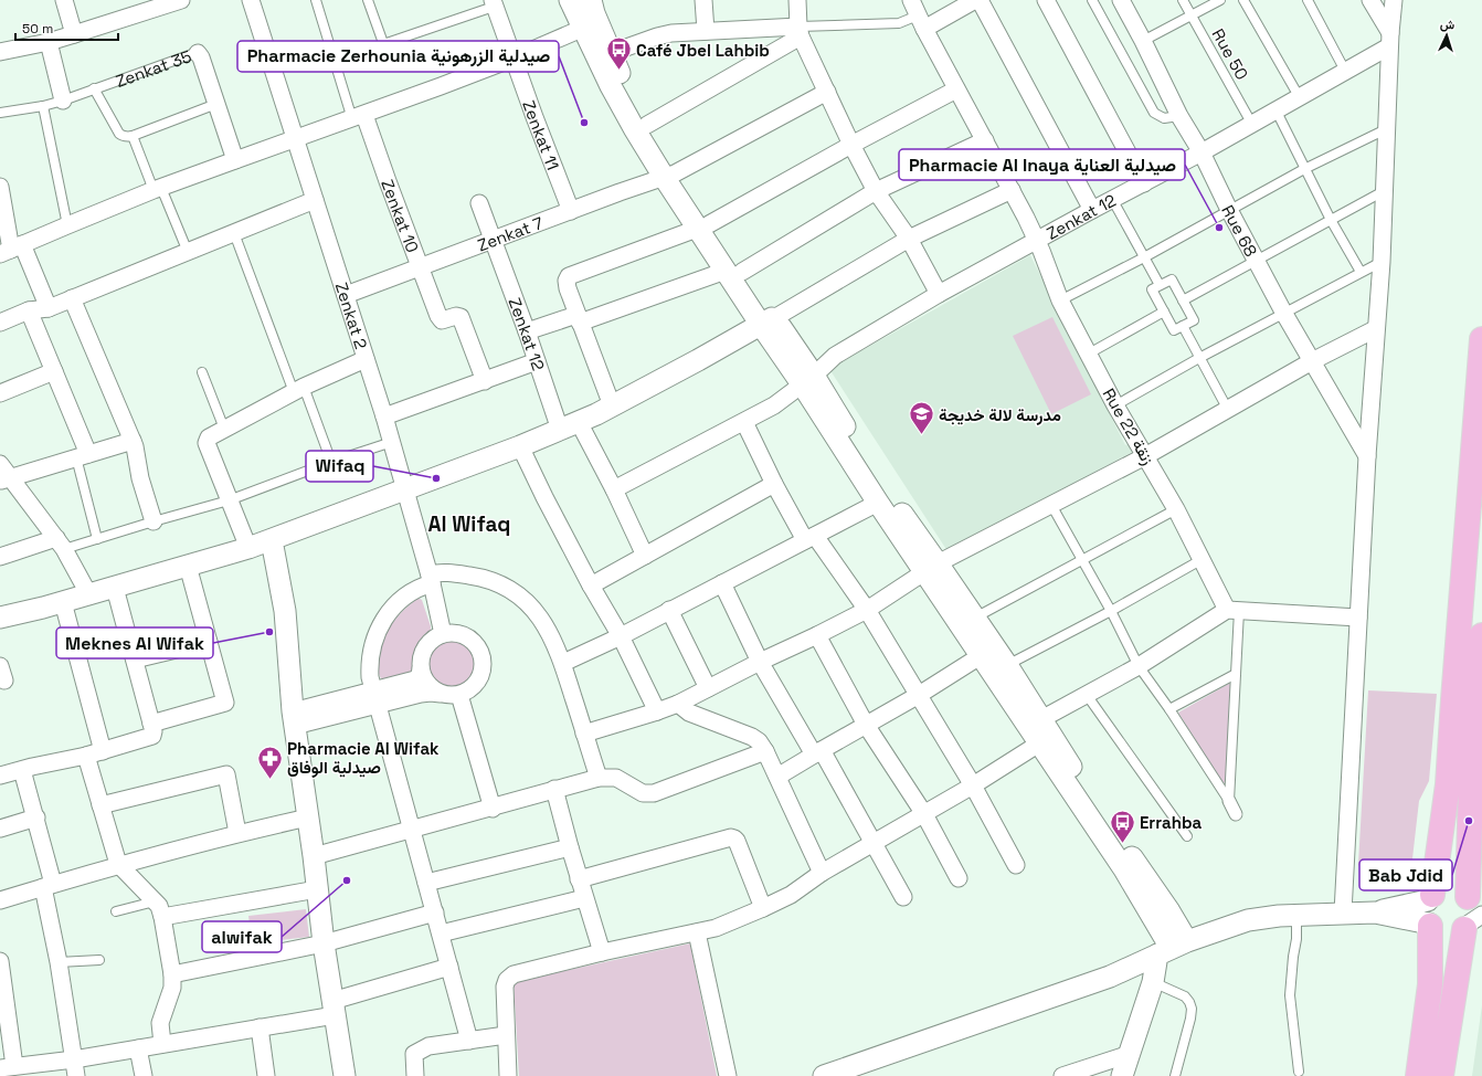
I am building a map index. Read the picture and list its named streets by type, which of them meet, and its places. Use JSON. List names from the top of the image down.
{
  "streets": {
    "street": [
      "Zenkat 35",
      "Zenkat 11",
      "Zenkat 10",
      "Zenkat 12",
      "Rue 68",
      "Zenkat 7",
      "Zenkat 2",
      "Rue 22 زنقة"
    ],
    "lane": ["Rue 50"]
  },
  "crossings": [
    ["Rue 50", "Zenkat 12"],
    ["Zenkat 11", "Zenkat 7"],
    ["Zenkat 10", "Zenkat 7"],
    ["Zenkat 12", "Rue 68"],
    ["Zenkat 12", "Zenkat 7"],
    ["Zenkat 12", "Rue 22 زنقة"],
    ["Zenkat 7", "Zenkat 2"]
  ],
  "districts": ["Al Wifaq"],
  "places": {
    "bus stop": ["Café Jbel Lahbib", "Errahba"],
    "other": [
      "Pharmacie Zerhounia صيدلية الزرهونية",
      "Pharmacie Al Inaya صيدلية العناية",
      "Wifaq",
      "Meknes Al Wifak",
      "Bab Jdid",
      "alwifak"
    ],
    "school or university": ["مدرسة لالة خديجة"],
    "pharmacy": ["Pharmacie Al Wifak صيدلية الوفاق"]
  },
  "scale_bar": "50 m",
  "north": "top"
}
